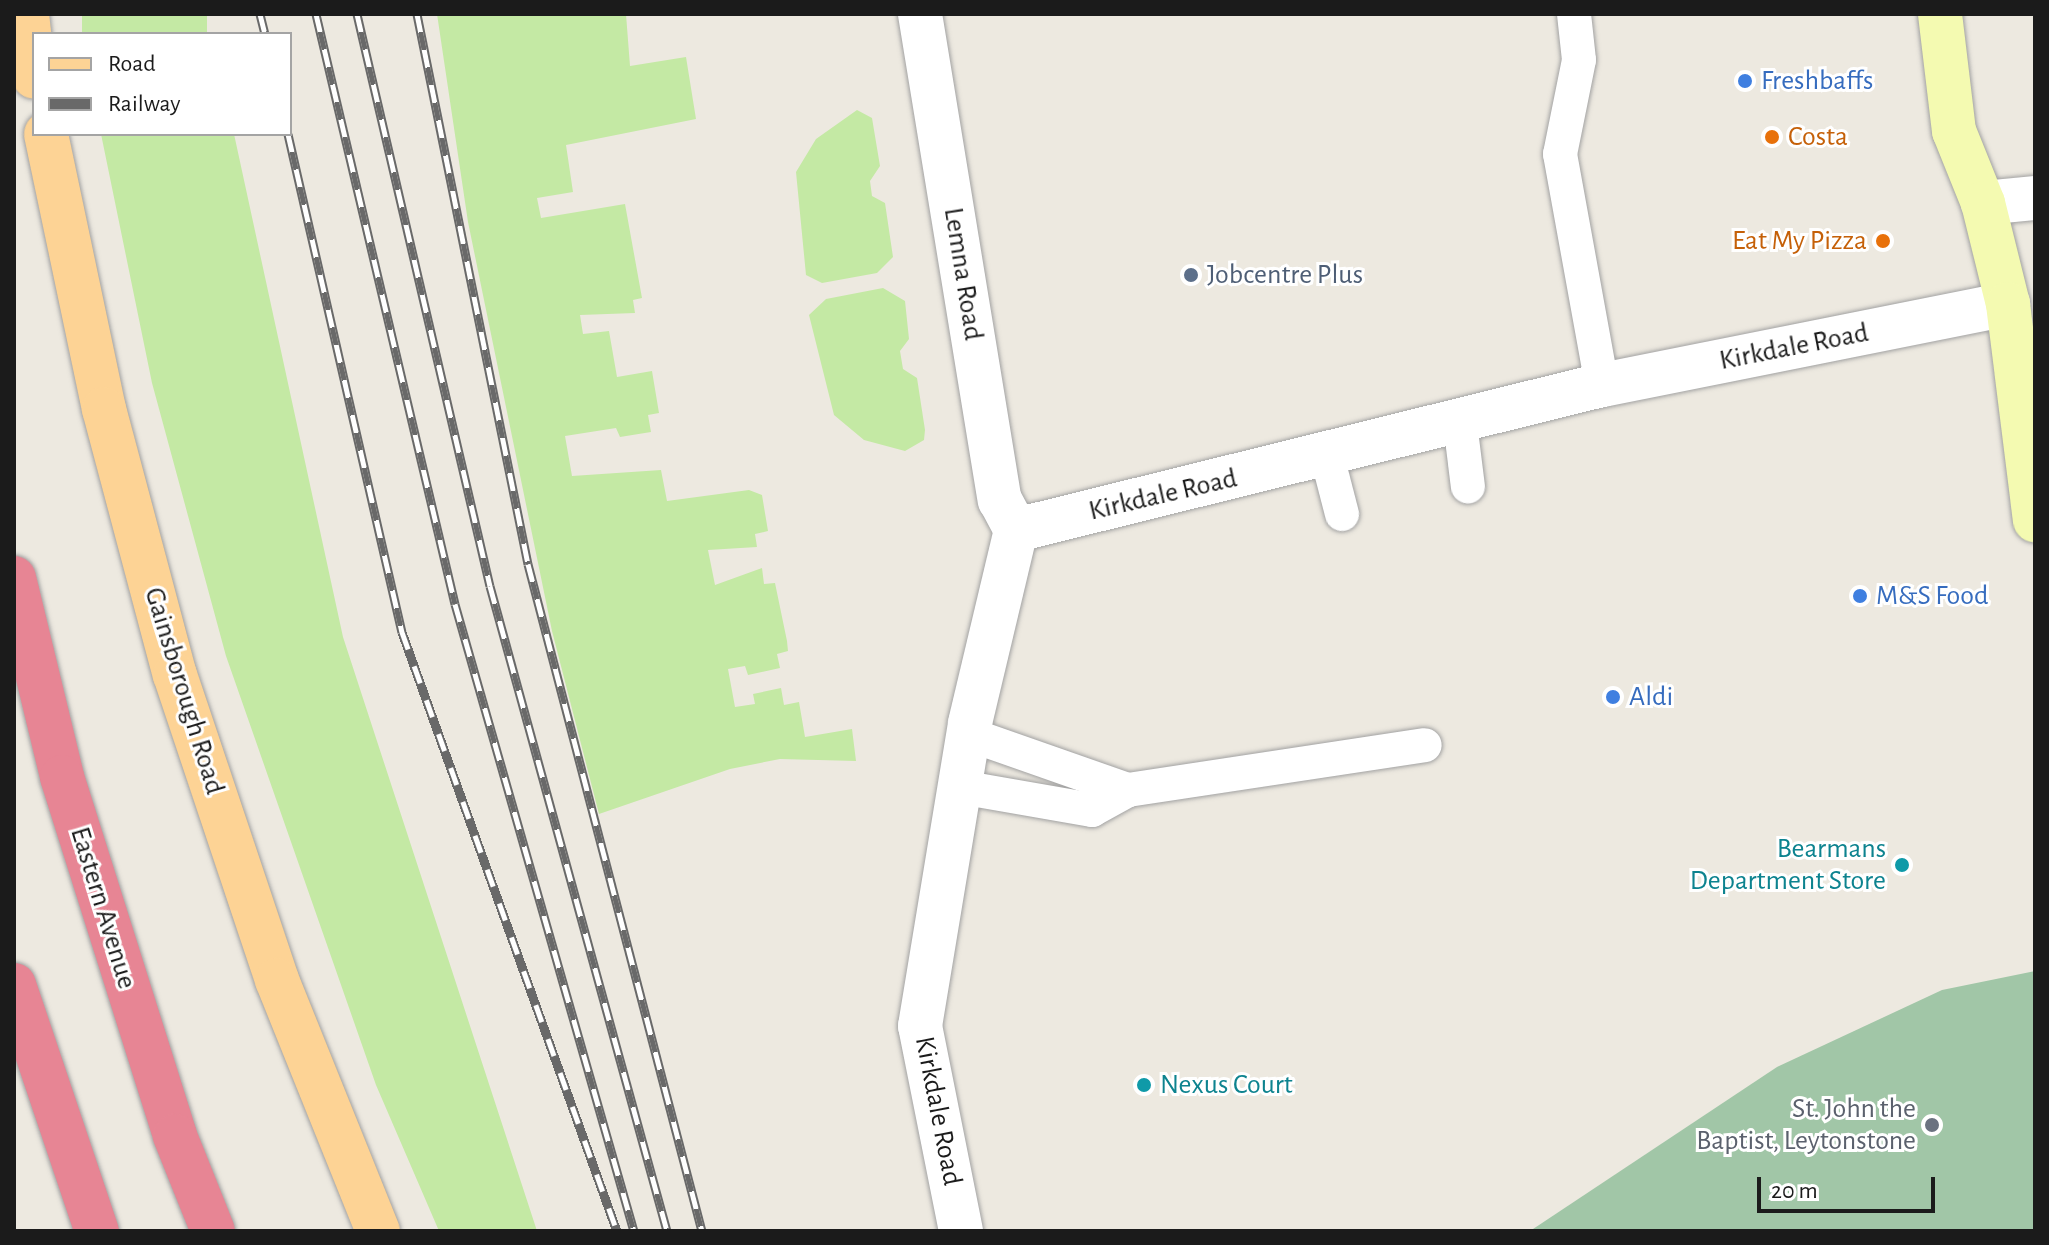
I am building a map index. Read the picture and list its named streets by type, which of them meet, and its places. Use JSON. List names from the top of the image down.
{
  "streets": {
    "highway": ["Eastern Avenue"],
    "main road": ["Gainsborough Road"],
    "street": ["Lemna Road", "Kirkdale Road"]
  },
  "crossings": [
    ["Lemna Road", "Kirkdale Road"]
  ],
  "places": [
    "Freshbaffs",
    "Costa",
    "Eat My Pizza",
    "Jobcentre Plus",
    "M&S Food",
    "Aldi",
    "Bearmans Department Store",
    "Nexus Court",
    "St. John the Baptist, Leytonstone"
  ],
  "legend": ["Road", "Railway"],
  "scale_bar": "20 m"
}
